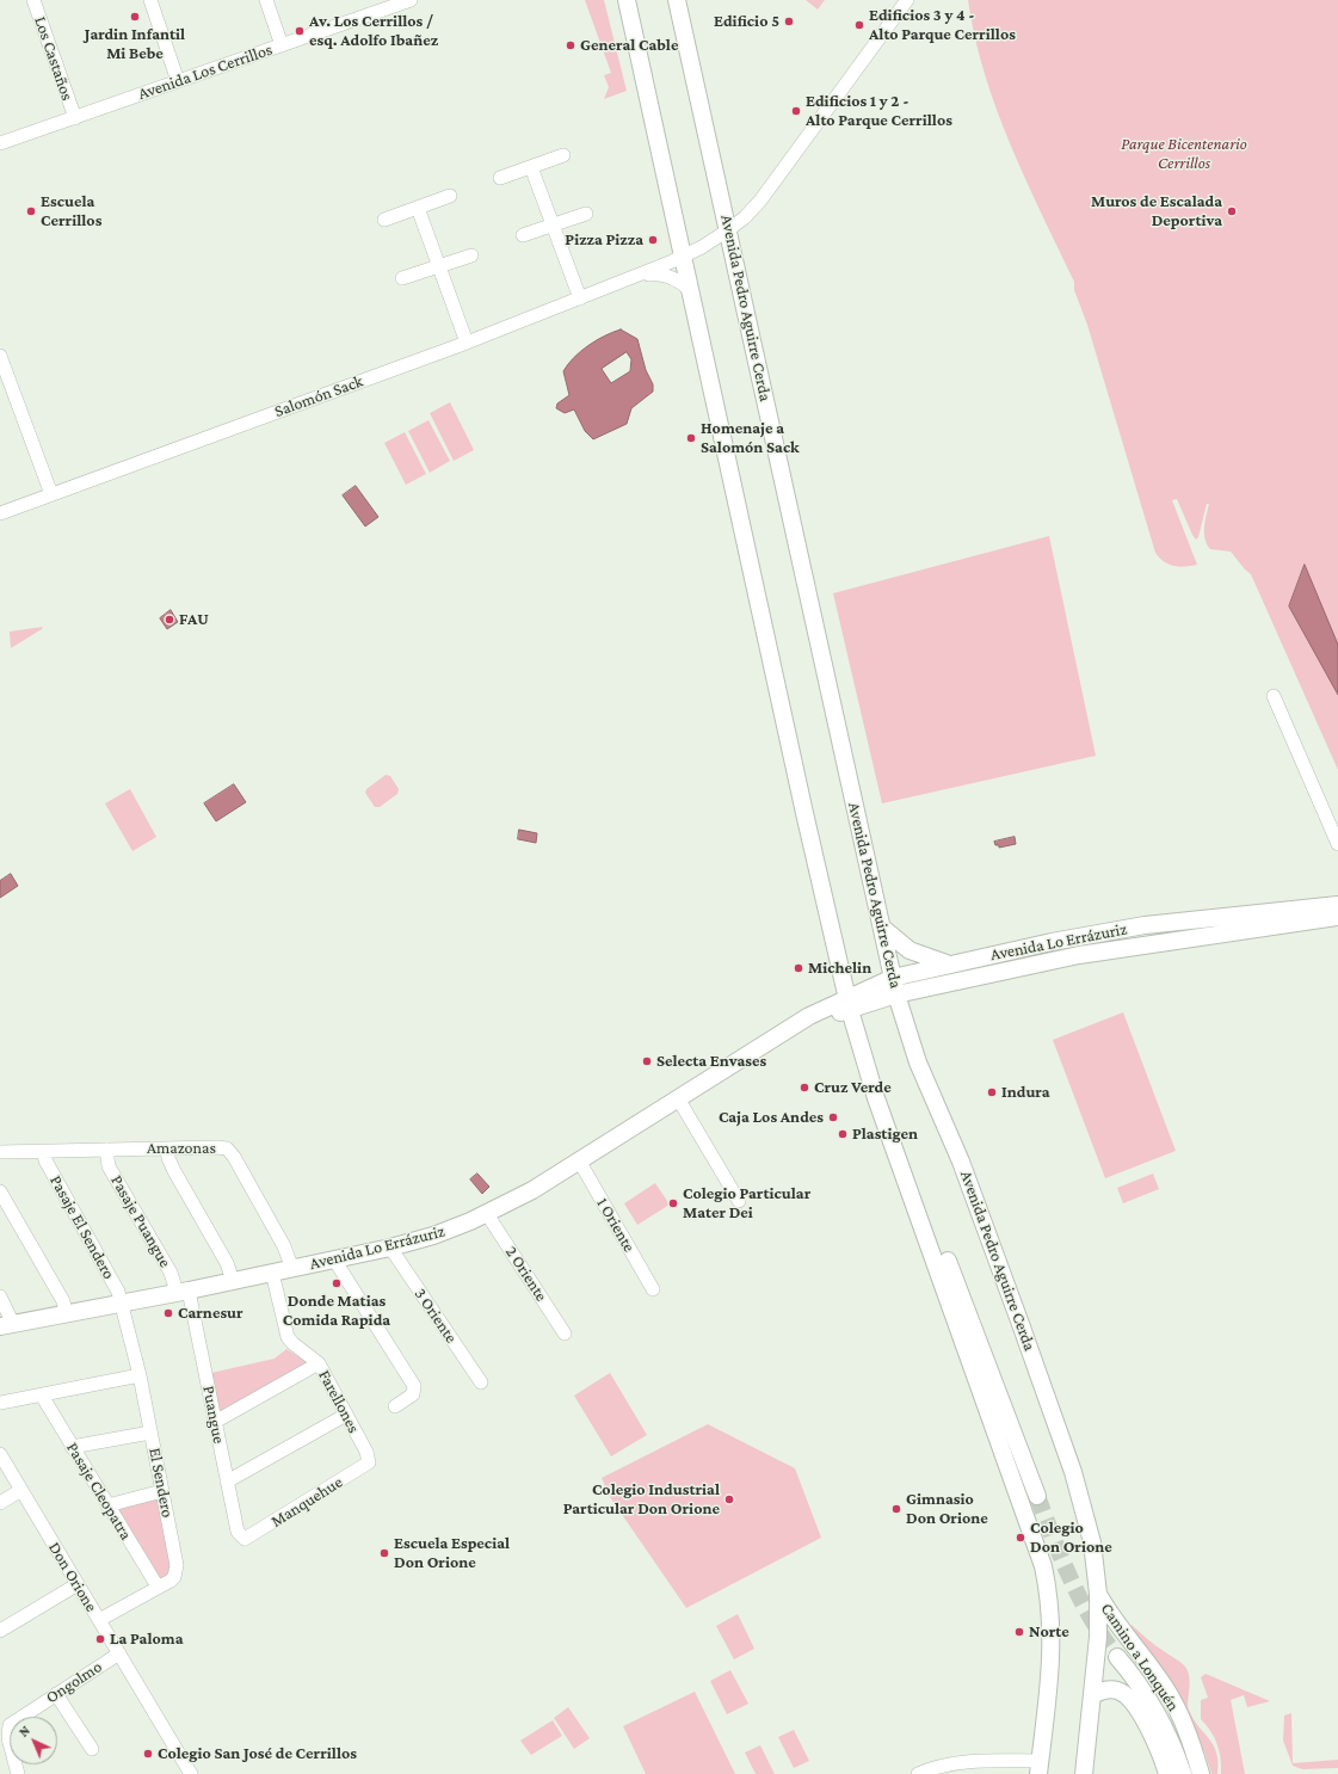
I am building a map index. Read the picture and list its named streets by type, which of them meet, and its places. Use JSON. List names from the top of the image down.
{
  "streets": {
    "main road": ["Avenida Pedro Aguirre Cerda", "Avenida Lo Errázuriz", "Camino a Lonquén"],
    "street": [
      "Los Castaños",
      "Avenida Los Cerrillos",
      "Salomón Sack",
      "Amazonas",
      "Pasaje Puangue",
      "1 Oriente",
      "Pasaje El Sendero",
      "2 Oriente",
      "3 Oriente",
      "Farellones",
      "Puangue",
      "El Sendero",
      "Pasaje Cleopatra",
      "Manquehue",
      "Don Orione",
      "Ongolmo"
    ]
  },
  "crossings": [
    ["Los Castaños", "Avenida Los Cerrillos"],
    ["Avenida Pedro Aguirre Cerda", "Salomón Sack"],
    ["Avenida Pedro Aguirre Cerda", "Avenida Lo Errázuriz"],
    ["Avenida Pedro Aguirre Cerda", "Camino a Lonquén"],
    ["Avenida Lo Errázuriz", "Amazonas"],
    ["Avenida Lo Errázuriz", "Pasaje Puangue"],
    ["Avenida Lo Errázuriz", "1 Oriente"],
    ["Avenida Lo Errázuriz", "Pasaje El Sendero"],
    ["Avenida Lo Errázuriz", "2 Oriente"],
    ["Avenida Lo Errázuriz", "3 Oriente"],
    ["Avenida Lo Errázuriz", "Farellones"],
    ["Avenida Lo Errázuriz", "Puangue"],
    ["Avenida Lo Errázuriz", "El Sendero"],
    ["Amazonas", "Pasaje Puangue"],
    ["Amazonas", "Pasaje El Sendero"],
    ["Pasaje Puangue", "Puangue"],
    ["Pasaje El Sendero", "El Sendero"],
    ["Farellones", "Manquehue"],
    ["Puangue", "Manquehue"],
    ["El Sendero", "Pasaje Cleopatra"],
    ["El Sendero", "Don Orione"],
    ["Don Orione", "Ongolmo"]
  ],
  "parks": ["Parque Bicentenario Cerrillos"],
  "places": [
    "Jardin Infantil Mi Bebe",
    "Edificio 5",
    "Edificios 3 y 4 - Alto Parque Cerrillos",
    "Av. Los Cerrillos / esq. Adolfo Ibañez",
    "General Cable",
    "Edificios 1 y 2 - Alto Parque Cerrillos",
    "Escuela Cerrillos",
    "Muros de Escalada Deportiva",
    "Pizza Pizza",
    "Homenaje a Salomón Sack",
    "FAU",
    "Michelin",
    "Selecta Envases",
    "Cruz Verde",
    "Indura",
    "Caja Los Andes",
    "Plastigen",
    "Colegio Particular Mater Dei",
    "Donde Matias Comida Rapida",
    "Carnesur",
    "Colegio Industrial Particular Don Orione",
    "Gimnasio Don Orione",
    "Colegio Don Orione",
    "Escuela Especial Don Orione",
    "Norte",
    "La Paloma",
    "Colegio San José de Cerrillos"
  ],
  "north": "top left"
}
